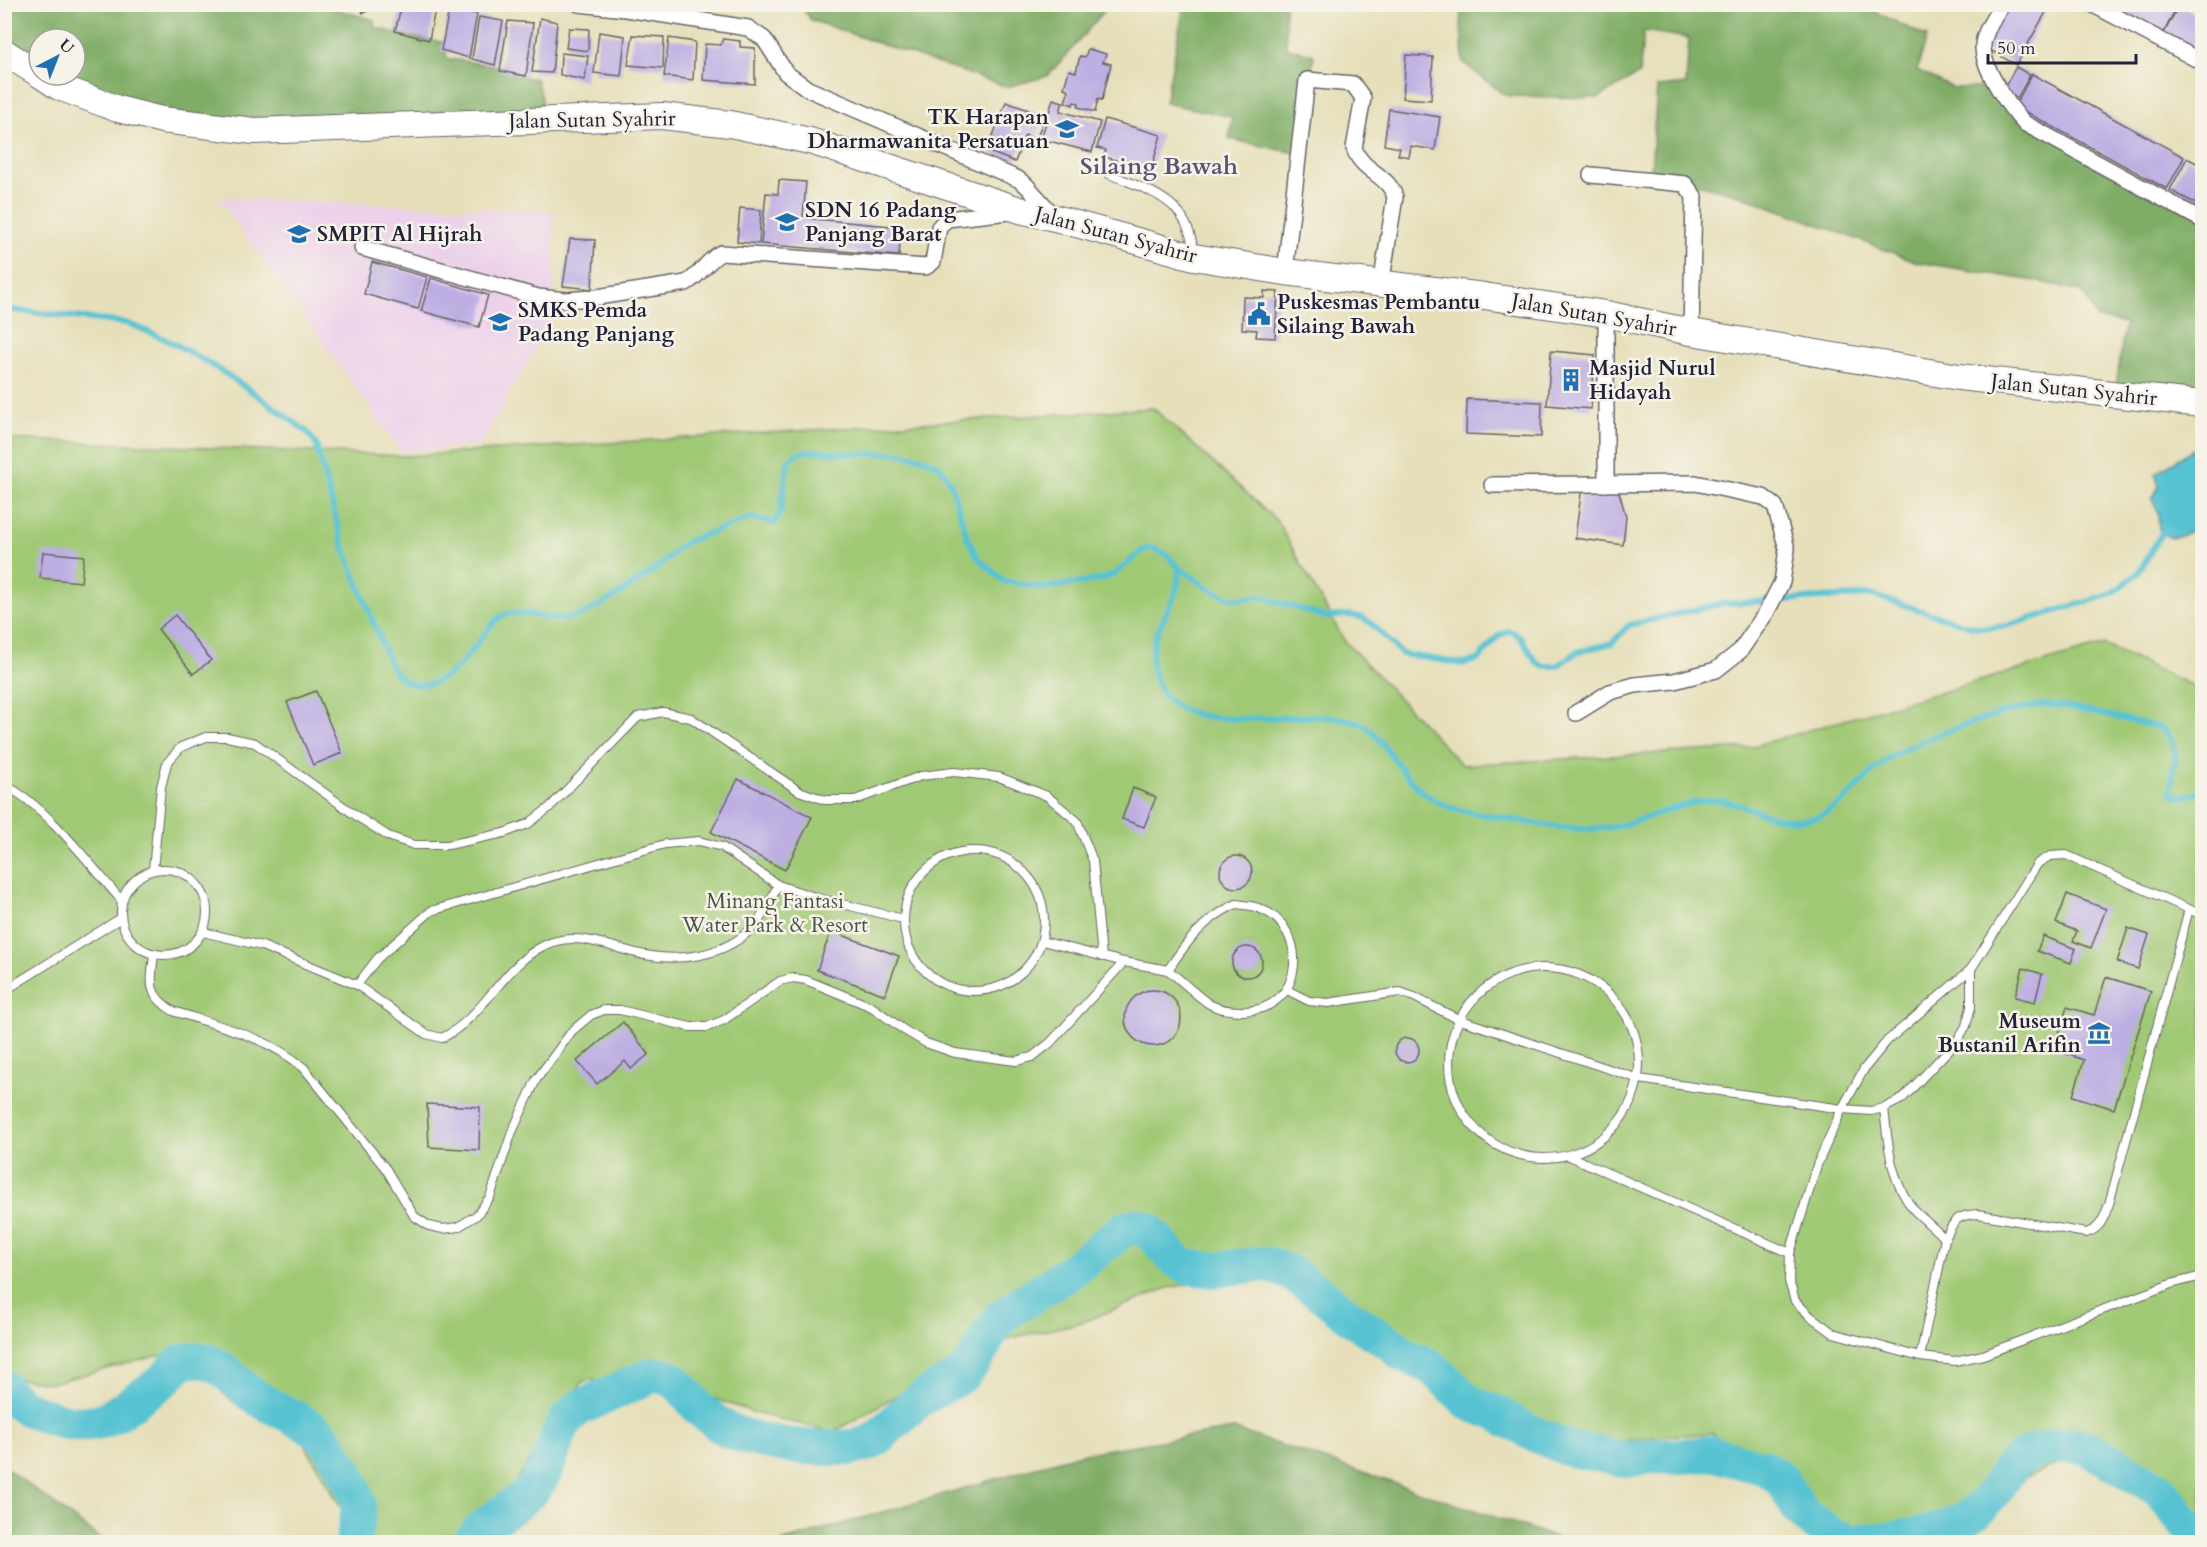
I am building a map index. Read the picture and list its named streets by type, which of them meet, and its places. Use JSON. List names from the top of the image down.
{
  "streets": {
    "highway": ["Jalan Sutan Syahrir"]
  },
  "districts": ["Silaing Bawah"],
  "parks": ["Minang Fantasi Water Park & Resort"],
  "places": {
    "school or university": [
      "TK Harapan Dharmawanita Persatuan",
      "SDN 16 Padang Panjang Barat",
      "SMPIT Al Hijrah",
      "SMKS Pemda Padang Panjang"
    ],
    "public building": ["Puskesmas Pembantu Silaing Bawah"],
    "building": ["Masjid Nurul Hidayah"],
    "museum": ["Museum Bustanil Arifin"]
  },
  "scale_bar": "50 m",
  "north": "top right"
}
